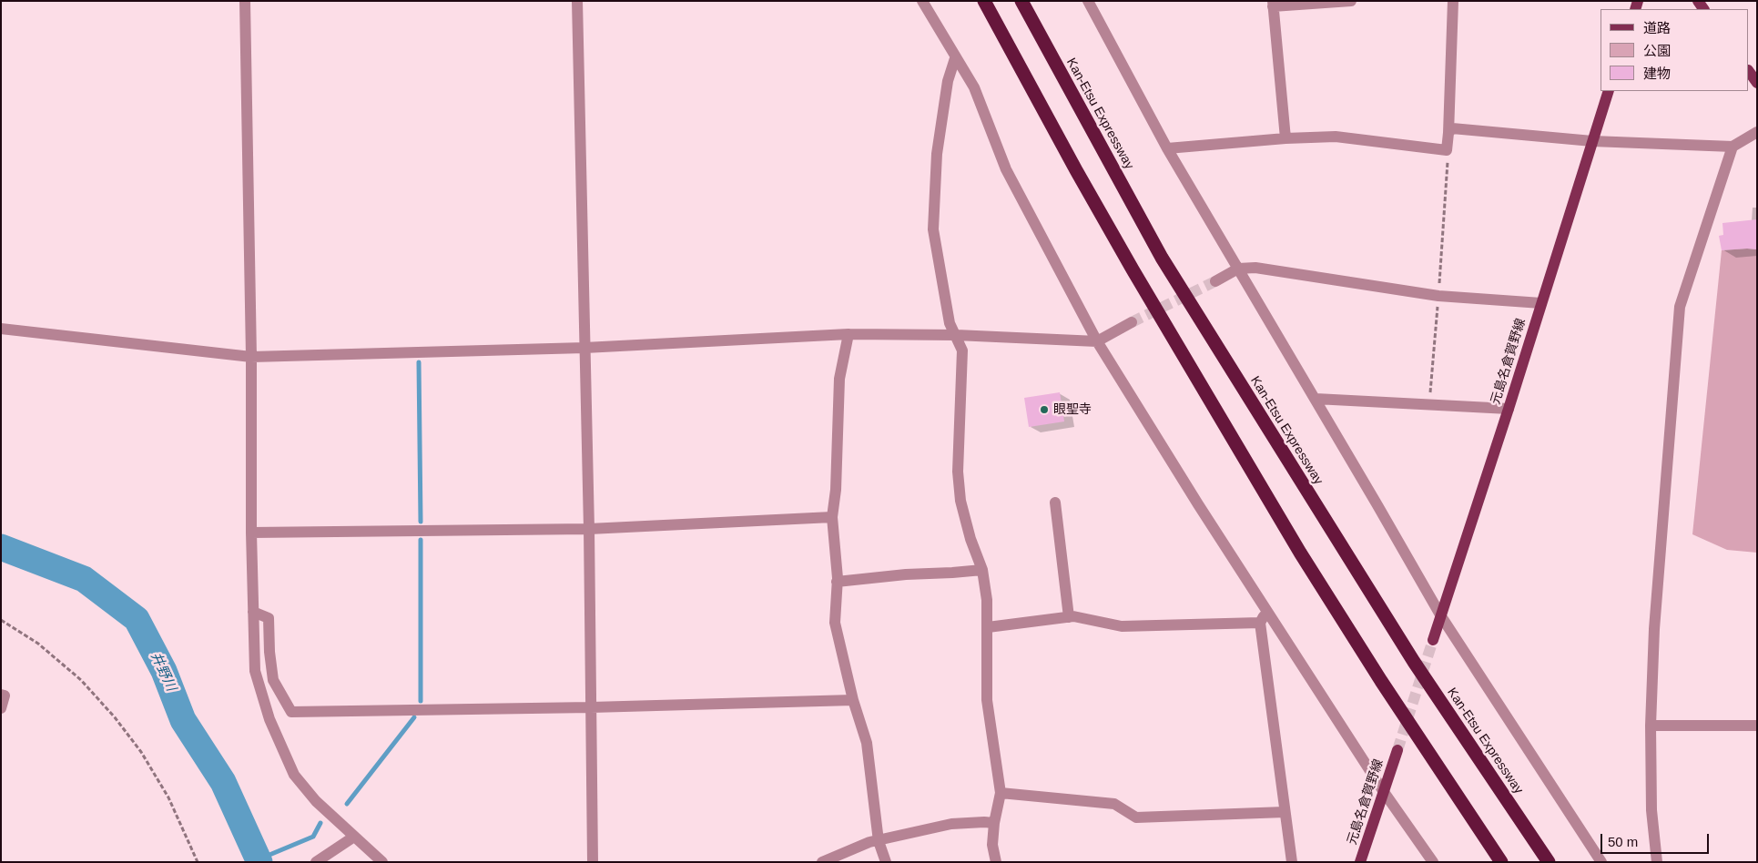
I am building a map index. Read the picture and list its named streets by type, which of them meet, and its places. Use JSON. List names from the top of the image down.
{
  "streets": {
    "highway": ["Kan-Etsu Expressway"],
    "main road": ["元島名倉賀野線"]
  },
  "water": ["井野川"],
  "places": ["眼聖寺"],
  "legend": ["道路", "公園", "建物"],
  "scale_bar": "50 m"
}
